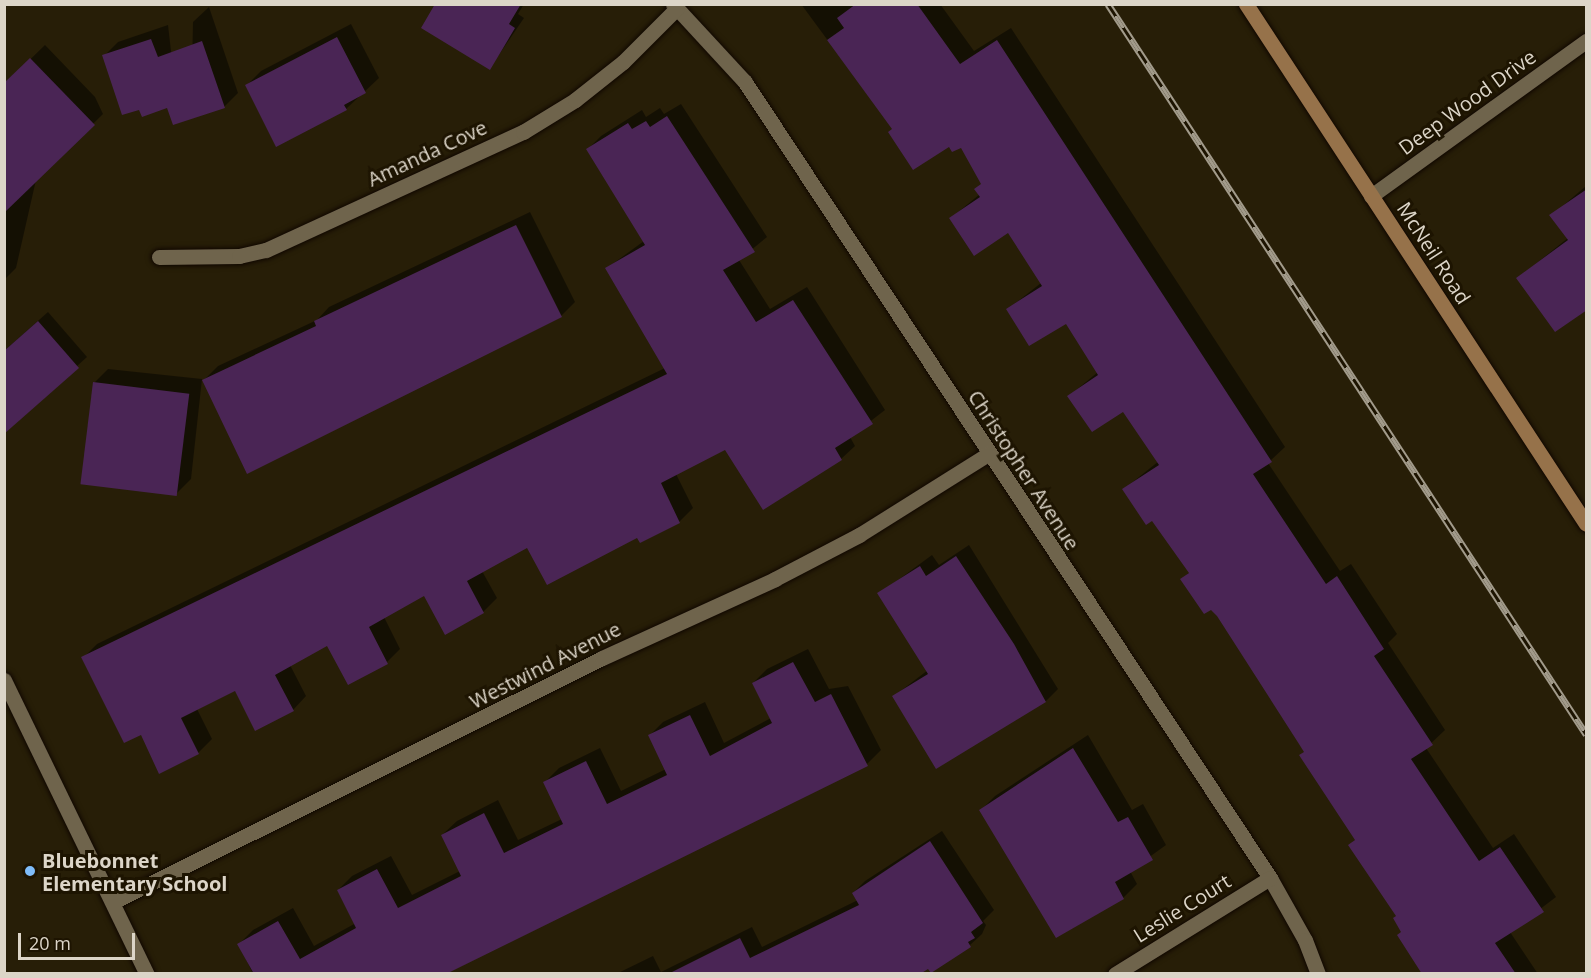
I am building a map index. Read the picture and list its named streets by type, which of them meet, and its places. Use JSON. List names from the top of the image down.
{
  "streets": {
    "main road": ["McNeil Road"],
    "street": [
      "Deep Wood Drive",
      "Amanda Cove",
      "Christopher Avenue",
      "Westwind Avenue",
      "Leslie Court"
    ]
  },
  "crossings": [
    ["Deep Wood Drive", "McNeil Road"],
    ["Amanda Cove", "Christopher Avenue"],
    ["Christopher Avenue", "Westwind Avenue"],
    ["Christopher Avenue", "Leslie Court"]
  ],
  "places": ["Bluebonnet Elementary School"],
  "scale_bar": "20 m"
}
